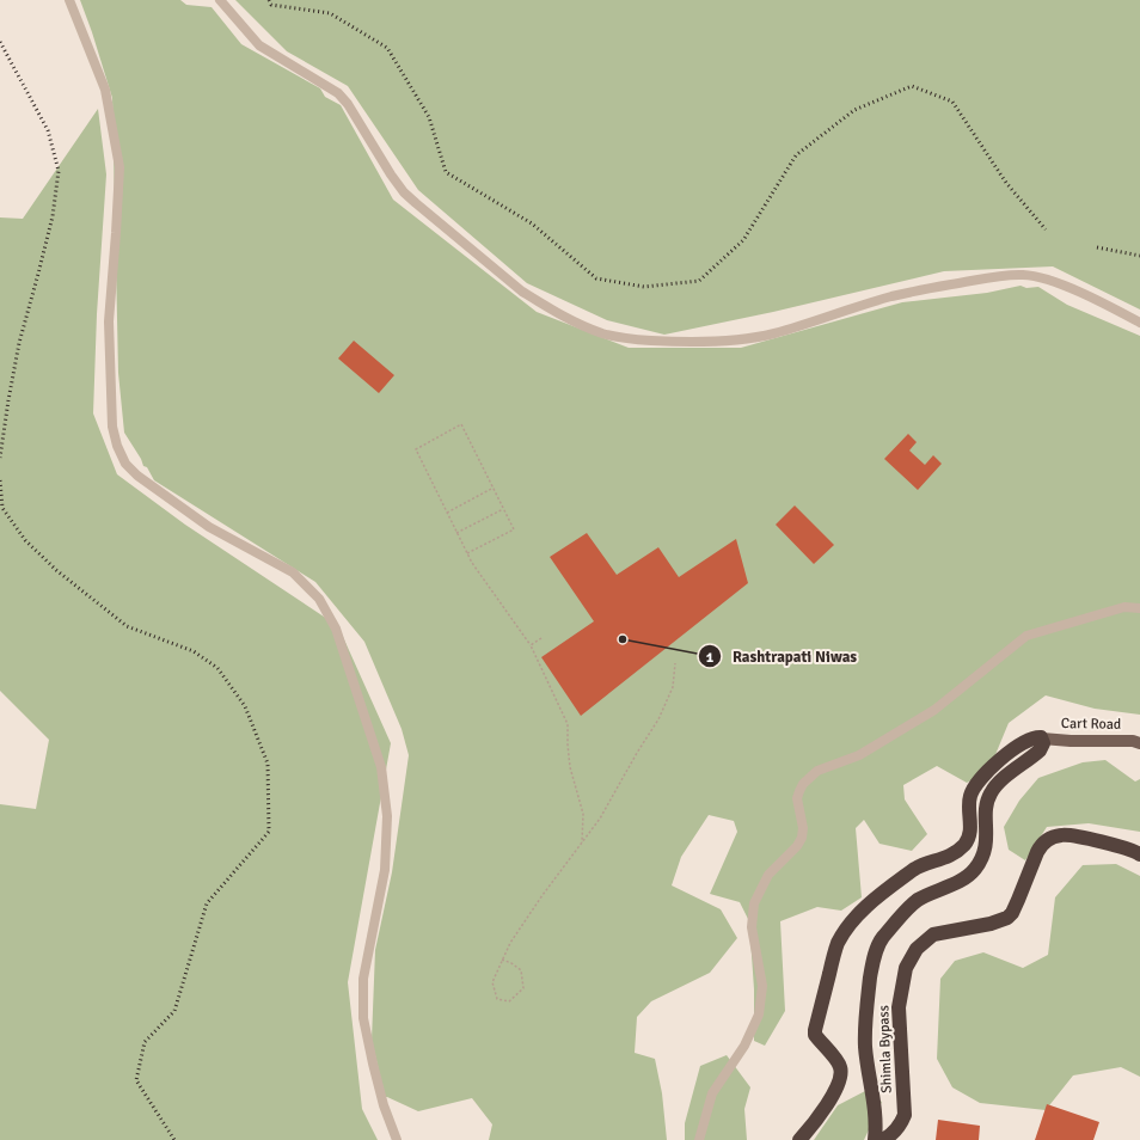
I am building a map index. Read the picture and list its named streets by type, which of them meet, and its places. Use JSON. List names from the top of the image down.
{
  "streets": {
    "highway": ["Shimla Bypass"],
    "main road": ["Cart Road"]
  },
  "places": ["Rashtrapati Niwas"]
}
